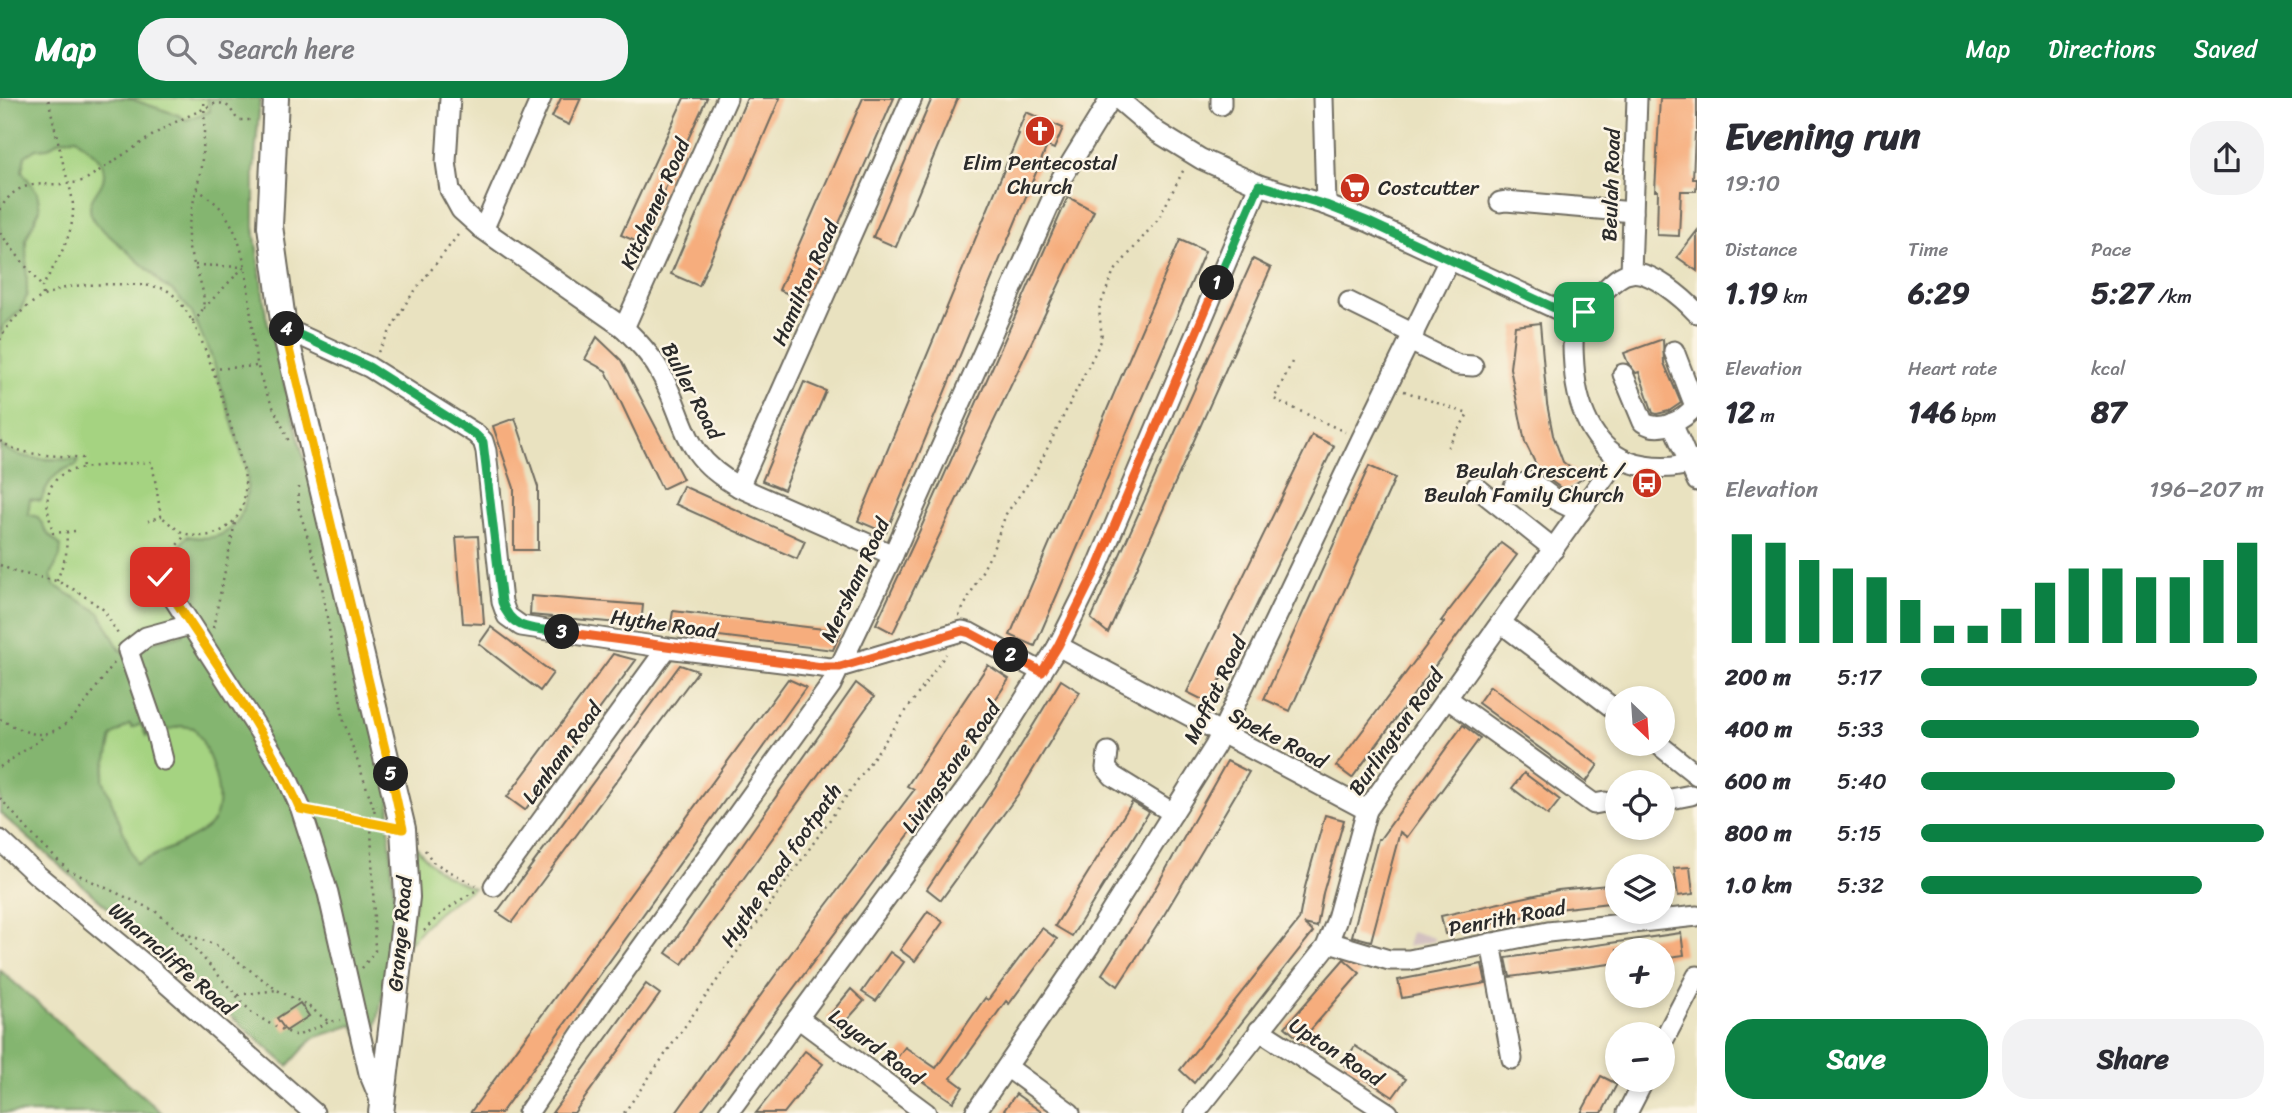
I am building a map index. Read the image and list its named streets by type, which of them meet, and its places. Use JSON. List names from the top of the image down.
{
  "streets": {
    "main road": ["Grange Road"],
    "street": [
      "Beulah Road",
      "Kitchener Road",
      "Hamilton Road",
      "Buller Road",
      "Mersham Road",
      "Hythe Road",
      "Moffat Road",
      "Burlington Road",
      "Speke Road",
      "Lenham Road",
      "Livingstone Road",
      "Penrith Road",
      "Wharncliffe Road",
      "Layard Road",
      "Upton Road"
    ],
    "path": ["Hythe Road footpath"]
  },
  "crossings": [
    ["Kitchener Road", "Buller Road"],
    ["Hamilton Road", "Buller Road"],
    ["Buller Road", "Mersham Road"],
    ["Mersham Road", "Hythe Road"],
    ["Hythe Road", "Lenham Road"],
    ["Hythe Road", "Hythe Road footpath"],
    ["Hythe Road", "Grange Road"],
    ["Moffat Road", "Speke Road"],
    ["Burlington Road", "Speke Road"],
    ["Burlington Road", "Penrith Road"],
    ["Burlington Road", "Upton Road"],
    ["Speke Road", "Livingstone Road"],
    ["Livingstone Road", "Layard Road"]
  ],
  "places": {
    "church": ["Elim Pentecostal Church"],
    "supermarket": ["Costcutter"],
    "bus stop": ["Beulah Crescent / Beulah Family Church"]
  },
  "north": "bottom right",
  "page": {
    "header": "Map",
    "search": "Search here",
    "nav": ["Map", "Directions", "Saved"],
    "heading": ["Evening run", "19:10"],
    "stats": [
      ["Distance", "1.19 km"],
      ["Time", "6:29"],
      ["Pace", "5:27 /km"],
      ["Elevation", "12 m"],
      ["Heart rate", "146 bpm"],
      ["kcal", "87"]
    ],
    "pins": [
      "1",
      "4",
      "3",
      "2",
      "5"
    ],
    "chart": ["Elevation", "196–207 m"],
    "list": [
      {
        "name": "200 m",
        "note": "5:17"
      },
      {
        "name": "400 m",
        "note": "5:33"
      },
      {
        "name": "600 m",
        "note": "5:40"
      },
      {
        "name": "800 m",
        "note": "5:15"
      },
      {
        "name": "1.0 km",
        "note": "5:32"
      }
    ],
    "map_buttons": ["+", "−"],
    "buttons": ["Save", "Share"]
  }
}
